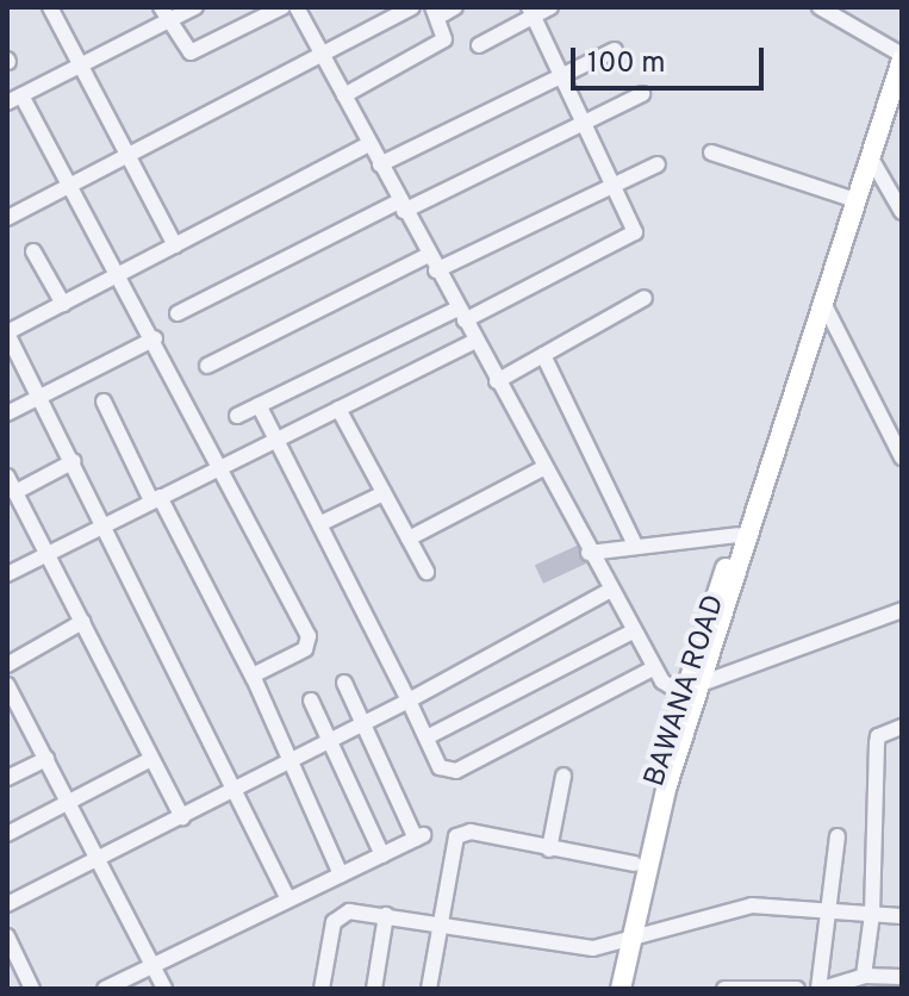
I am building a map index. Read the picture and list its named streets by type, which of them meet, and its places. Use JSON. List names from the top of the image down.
{
  "streets": {
    "street": ["BAWANA ROAD"]
  },
  "scale_bar": "100 m"
}
